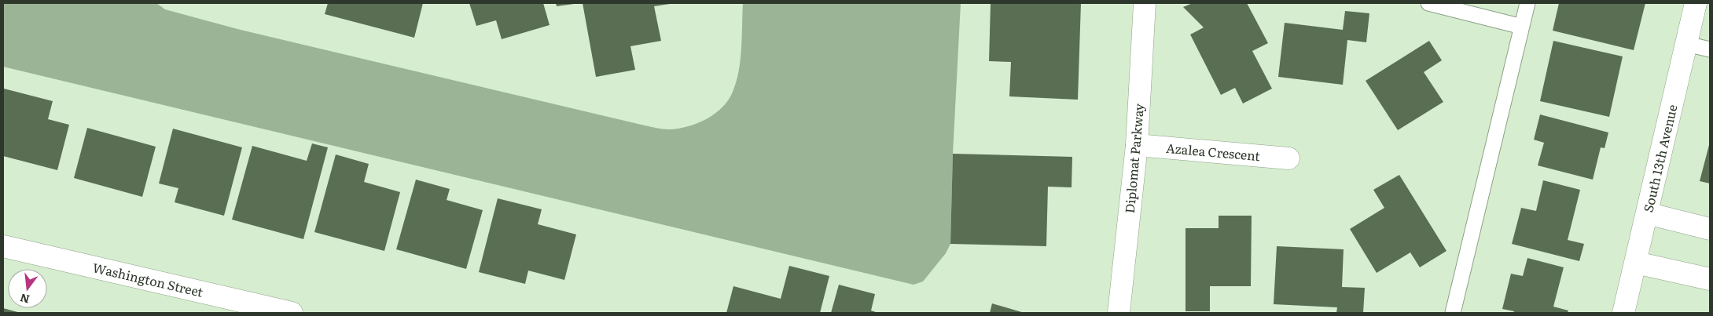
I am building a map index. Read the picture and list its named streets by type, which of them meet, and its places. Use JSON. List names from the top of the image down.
{
  "streets": {
    "street": [
      "Azalea Crescent",
      "Diplomat Parkway",
      "South 13th Avenue",
      "Washington Street"
    ]
  },
  "crossings": [
    ["Azalea Crescent", "Diplomat Parkway"]
  ],
  "north": "bottom"
}
